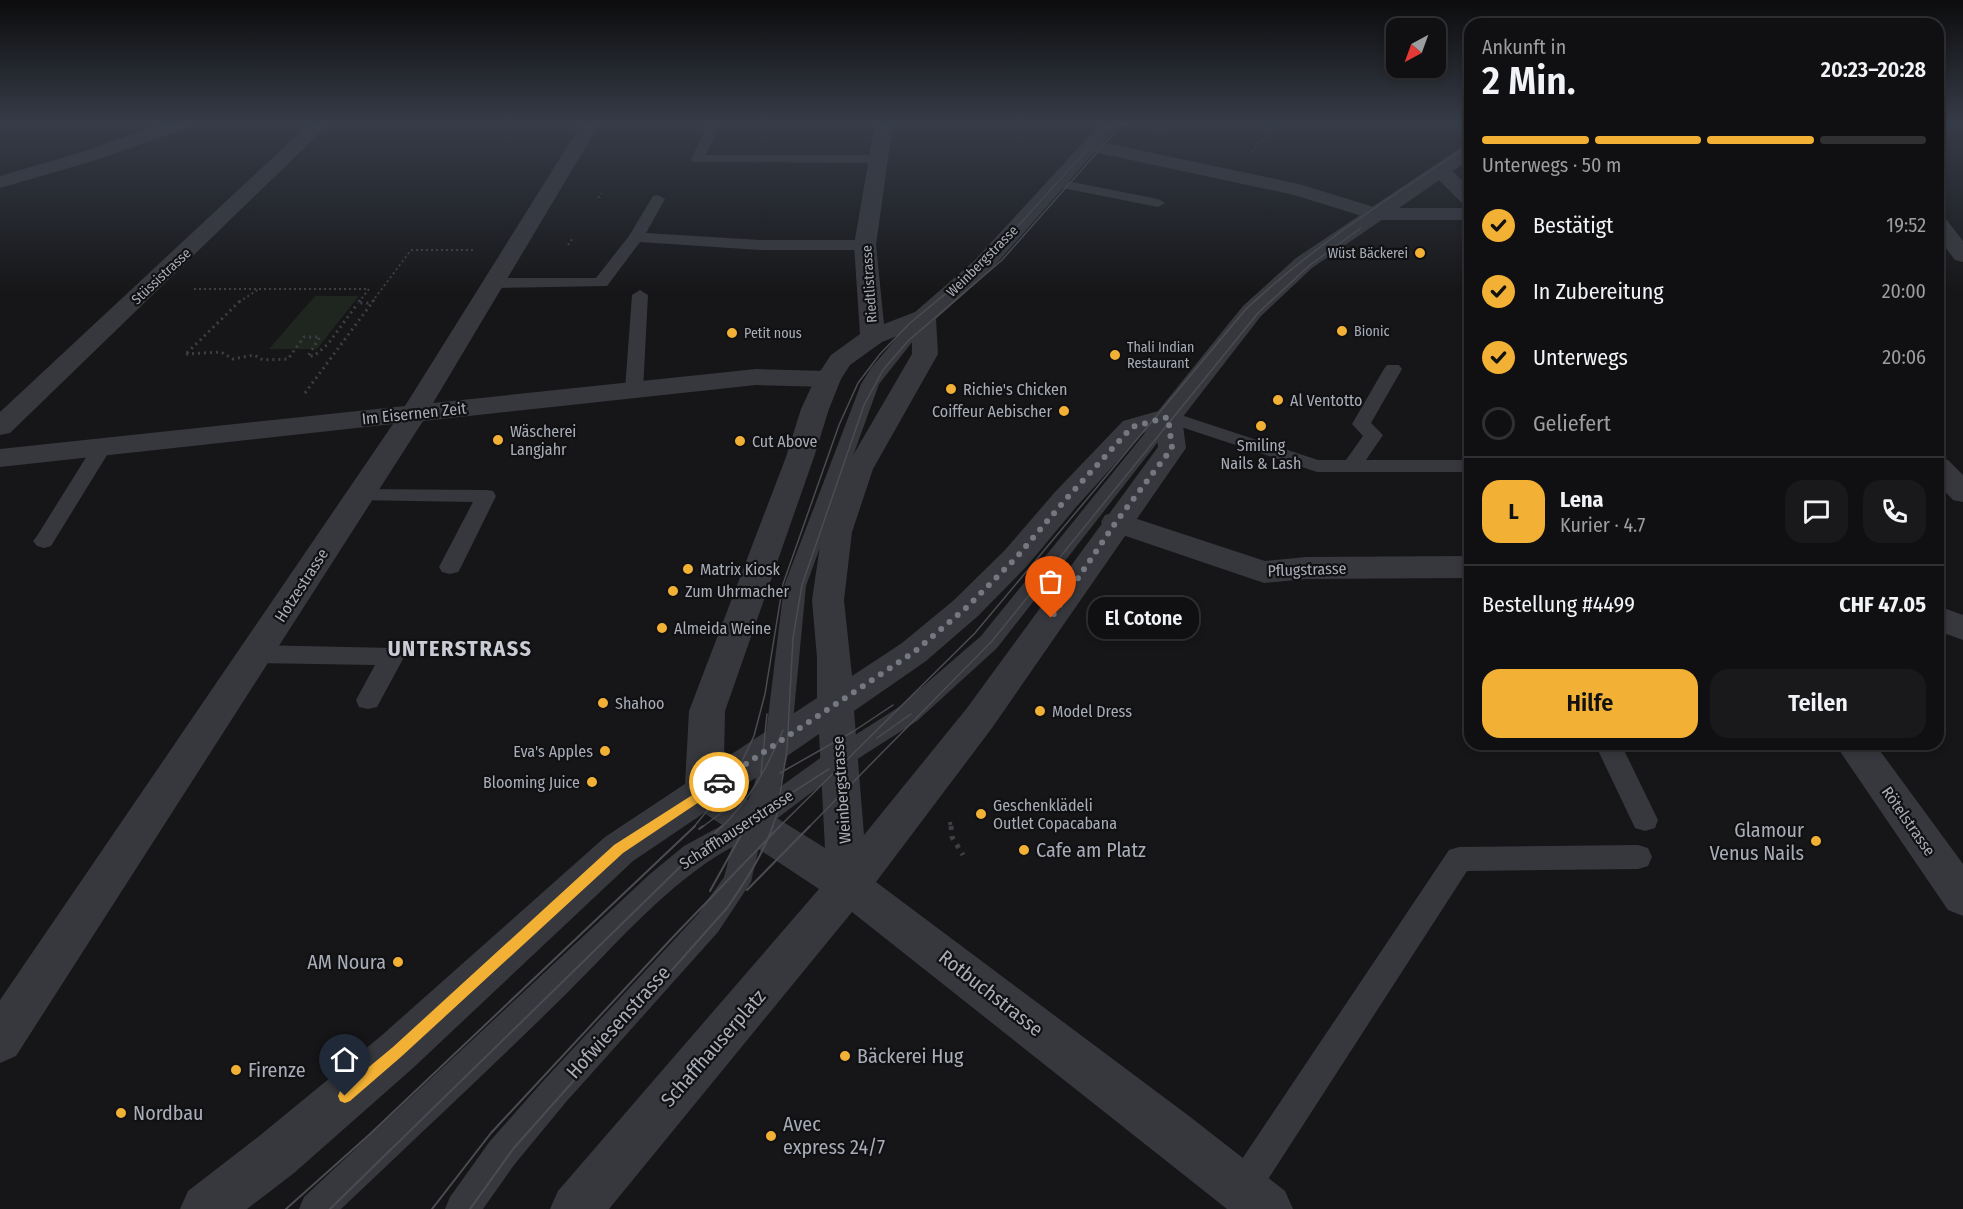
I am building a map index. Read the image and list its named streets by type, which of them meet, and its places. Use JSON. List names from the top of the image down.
{
  "streets": {
    "street": [
      "Weinbergstrasse",
      "Stüssistrasse",
      "Riedtlistrasse",
      "Im Eisernen Zeit",
      "Pflugstrasse",
      "Hotzestrasse",
      "Rötelstrasse",
      "Schaffhauserstrasse",
      "Rotbuchstrasse",
      "Schaffhauserplatz"
    ],
    "lane": ["Hofwiesenstrasse"]
  },
  "crossings": [
    ["Weinbergstrasse", "Riedtlistrasse"],
    ["Weinbergstrasse", "Im Eisernen Zeit"],
    ["Weinbergstrasse", "Schaffhauserstrasse"],
    ["Weinbergstrasse", "Rotbuchstrasse"],
    ["Weinbergstrasse", "Schaffhauserplatz"],
    ["Im Eisernen Zeit", "Hotzestrasse"],
    ["Schaffhauserstrasse", "Rotbuchstrasse"],
    ["Schaffhauserstrasse", "Hofwiesenstrasse"],
    ["Rotbuchstrasse", "Hofwiesenstrasse"],
    ["Rotbuchstrasse", "Schaffhauserplatz"]
  ],
  "districts": ["UNTERSTRASS"],
  "places": [
    "Wüst Bäckerei",
    "Bionic",
    "Petit nous",
    "Thali Indian Restaurant",
    "Richie's Chicken",
    "Al Ventotto",
    "Coiffeur Aebischer",
    "Smiling Nails & Lash",
    "Wäscherei Langjahr",
    "Cut Above",
    "Matrix Kiosk",
    "Zum Uhrmacher",
    "El Cotone",
    "Almeida Weine",
    "Shahoo",
    "Model Dress",
    "Eva's Apples",
    "Blooming Juice",
    "Geschenklädeli Outlet Copacabana",
    "Glamour Venus Nails",
    "Cafe am Platz",
    "AM Noura",
    "Bäckerei Hug",
    "Firenze",
    "Nordbau",
    "Avec express 24/7"
  ],
  "north": "bottom left",
  "page": {
    "heading": ["2 Min.", "Ankunft in", "20:23–20:28"],
    "panel": [
      "Lena",
      "Kurier · 4.7",
      "Bestellung #4499",
      "CHF 47.05"
    ],
    "bar": "Unterwegs · 50 m",
    "list": [
      ["Bestätigt", "19:52"],
      ["In Zubereitung", "20:00"],
      ["Unterwegs", "20:06"],
      "Geliefert"
    ],
    "round": "L",
    "bubble": "El Cotone",
    "buttons": ["Hilfe", "Teilen"]
  }
}
